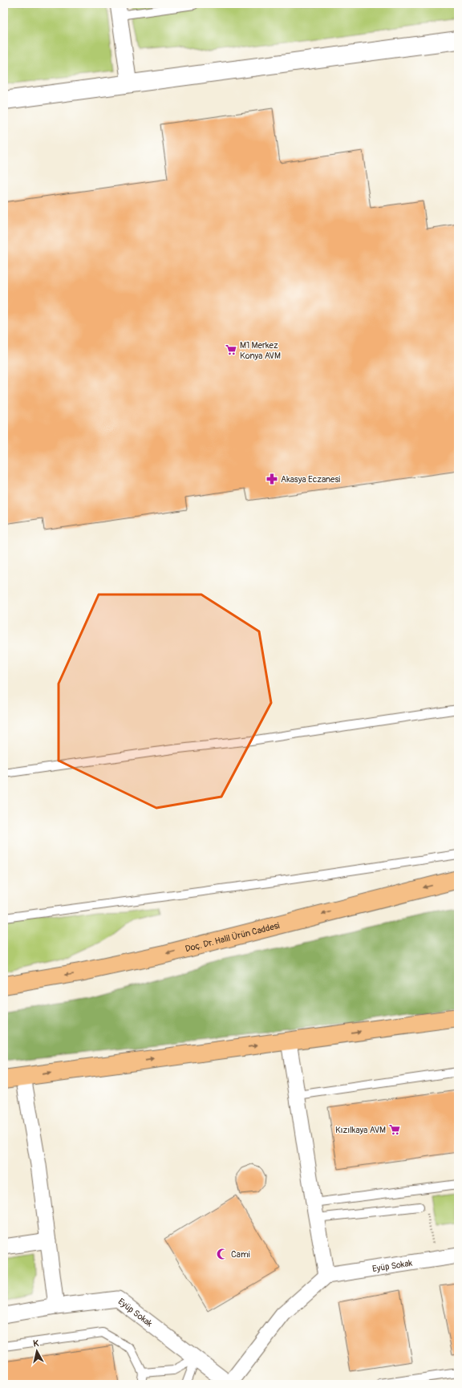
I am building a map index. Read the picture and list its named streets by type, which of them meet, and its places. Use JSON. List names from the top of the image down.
{
  "streets": {
    "main road": ["Doç. Dr. Halil Ürün Caddesi"],
    "street": ["Eyüp Sokak"]
  },
  "places": {
    "supermarket": ["M1 Merkez Konya AVM", "Kızılkaya AVM"],
    "pharmacy": ["Akasya Eczanesi"],
    "mosque": ["Cami"]
  },
  "north": "top"
}
